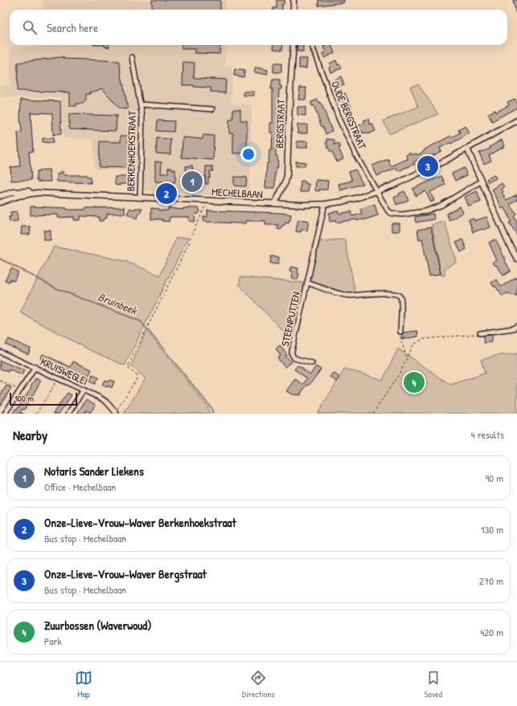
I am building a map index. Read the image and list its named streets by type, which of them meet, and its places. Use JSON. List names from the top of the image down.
{
  "streets": {
    "street": [
      "OUDE BERGSTRAAT",
      "BERGSTRAAT",
      "BERKENHOEKSTRAAT",
      "MECHELBAAN",
      "STEENPUTTEN",
      "KRUISWEGLEI"
    ]
  },
  "crossings": [
    ["OUDE BERGSTRAAT", "MECHELBAAN"],
    ["BERGSTRAAT", "MECHELBAAN"],
    ["BERKENHOEKSTRAAT", "MECHELBAAN"],
    ["MECHELBAAN", "STEENPUTTEN"]
  ],
  "water": ["Bruinbeek"],
  "scale_bar": "100 m",
  "page": {
    "search": "Search here",
    "pins": [
      "3",
      "1",
      "2",
      "4"
    ],
    "scale": "100 m",
    "heading": ["Nearby", "4 results"],
    "list": [
      {
        "mark": "1",
        "name": "Notaris Sander Liekens",
        "note": "Office · Mechelbaan",
        "value": "90 m"
      },
      {
        "mark": "2",
        "name": "Onze-Lieve-Vrouw-Waver Berkenhoekstraat",
        "note": "Bus stop · Mechelbaan",
        "value": "130 m"
      },
      {
        "mark": "3",
        "name": "Onze-Lieve-Vrouw-Waver Bergstraat",
        "note": "Bus stop · Mechelbaan",
        "value": "270 m"
      },
      {
        "mark": "4",
        "name": "Zuurbossen (Waverwoud)",
        "note": "Park",
        "value": "420 m"
      }
    ],
    "nav": ["Map", "Directions", "Saved"]
  }
}
